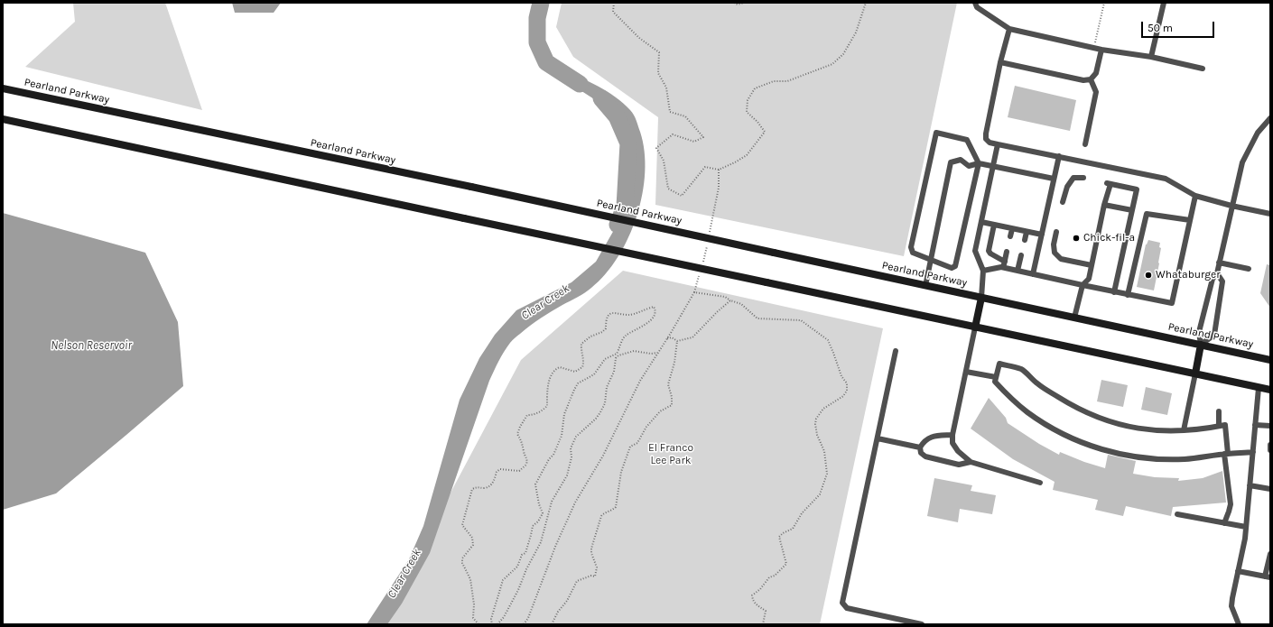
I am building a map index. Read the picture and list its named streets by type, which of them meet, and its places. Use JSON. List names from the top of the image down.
{
  "streets": {
    "main road": ["Pearland Parkway"]
  },
  "water": ["Clear Creek", "Nelson Reservoir"],
  "parks": ["El Franco Lee Park"],
  "places": ["Chick-fil-a", "Whataburger"],
  "scale_bar": "50 m"
}
